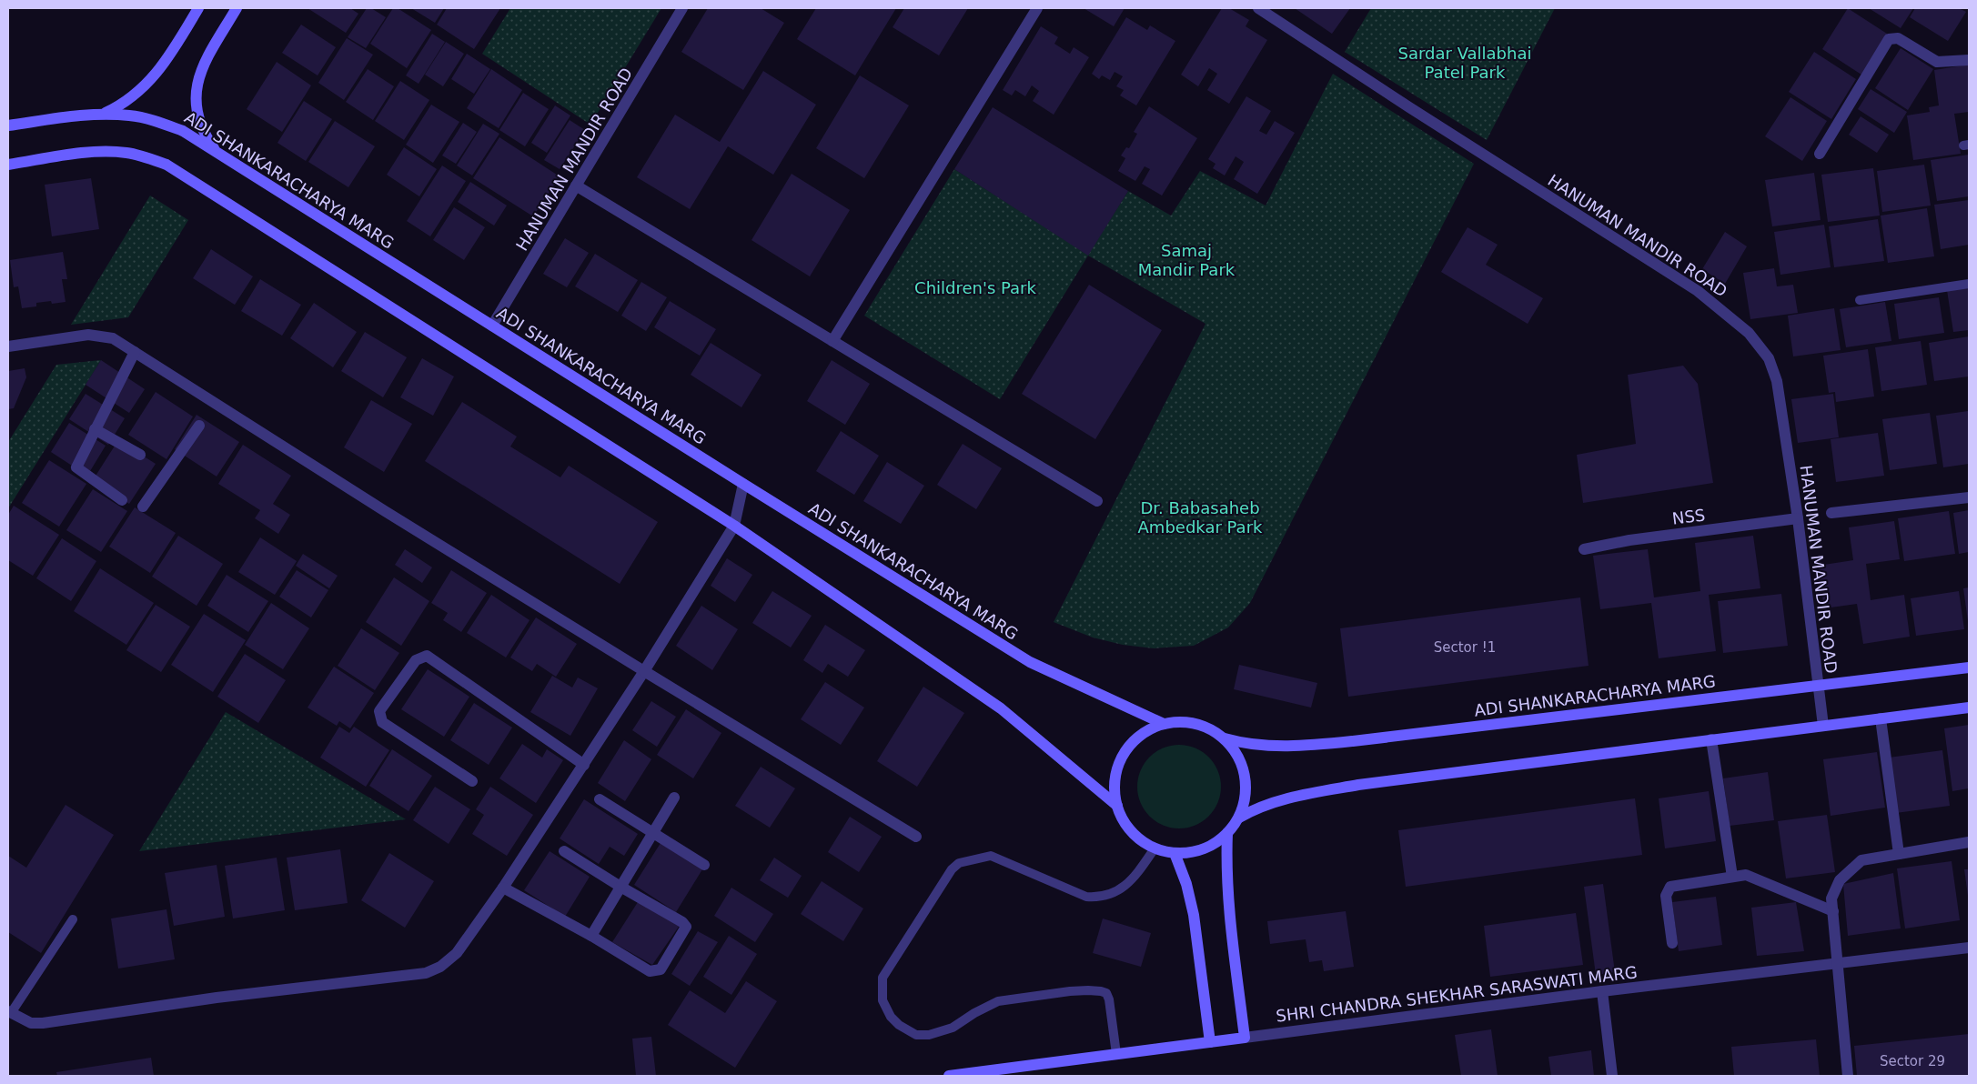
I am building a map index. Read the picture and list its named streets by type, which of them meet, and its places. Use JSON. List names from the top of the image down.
{
  "streets": {
    "main road": ["ADI SHANKARACHARYA MARG", "SHRI CHANDRA SHEKHAR SARASWATI MARG"],
    "street": ["HANUMAN MANDIR ROAD", "NSS"]
  },
  "crossings": [
    ["HANUMAN MANDIR ROAD", "ADI SHANKARACHARYA MARG"],
    ["HANUMAN MANDIR ROAD", "NSS"]
  ],
  "parks": [
    "Sardar Vallabhai Patel Park",
    "Samaj Mandir Park",
    "Children's Park",
    "Dr. Babasaheb Ambedkar Park"
  ],
  "house_numbers": ["Sector !1", "Sector 29"]
}
